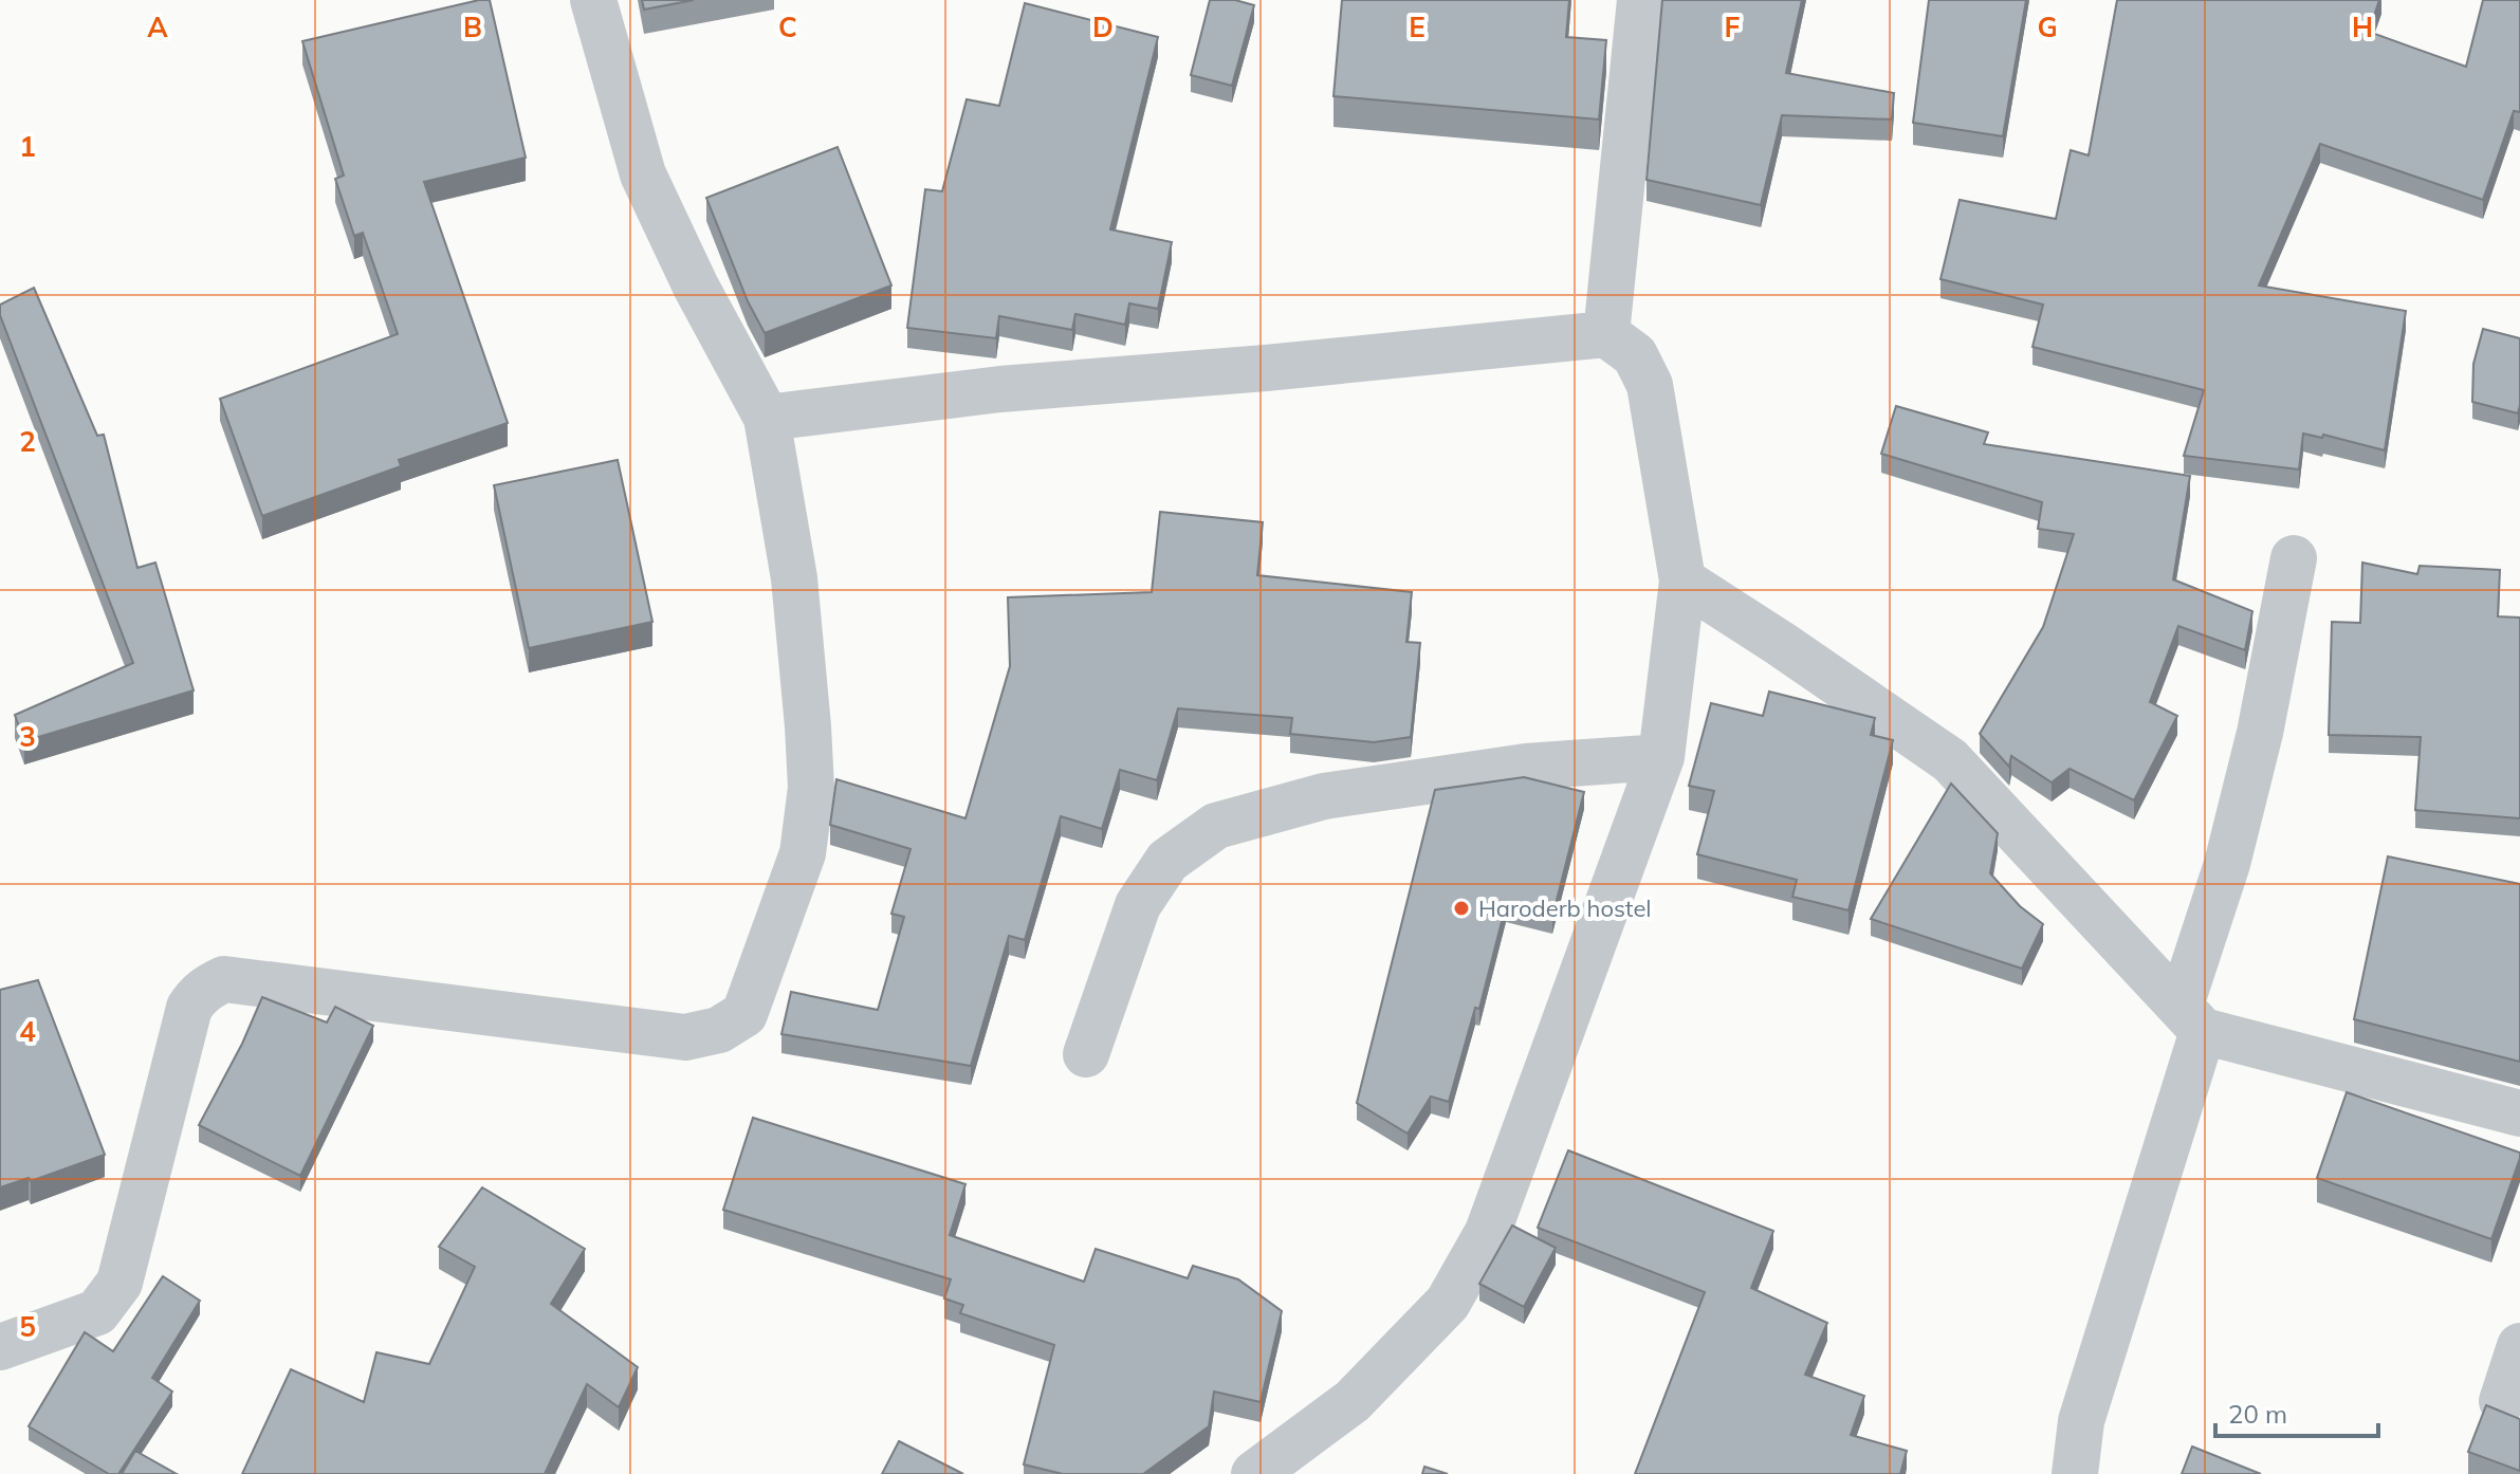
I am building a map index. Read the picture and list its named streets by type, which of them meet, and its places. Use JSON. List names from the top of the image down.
{
  "places": ["Haroderb hostel"],
  "scale_bar": "20 m",
  "grid": {
    "columns": [
      "A",
      "B",
      "C",
      "D",
      "E",
      "F",
      "G",
      "H"
    ],
    "rows": [
      "1",
      "2",
      "3",
      "4",
      "5"
    ]
  }
}
